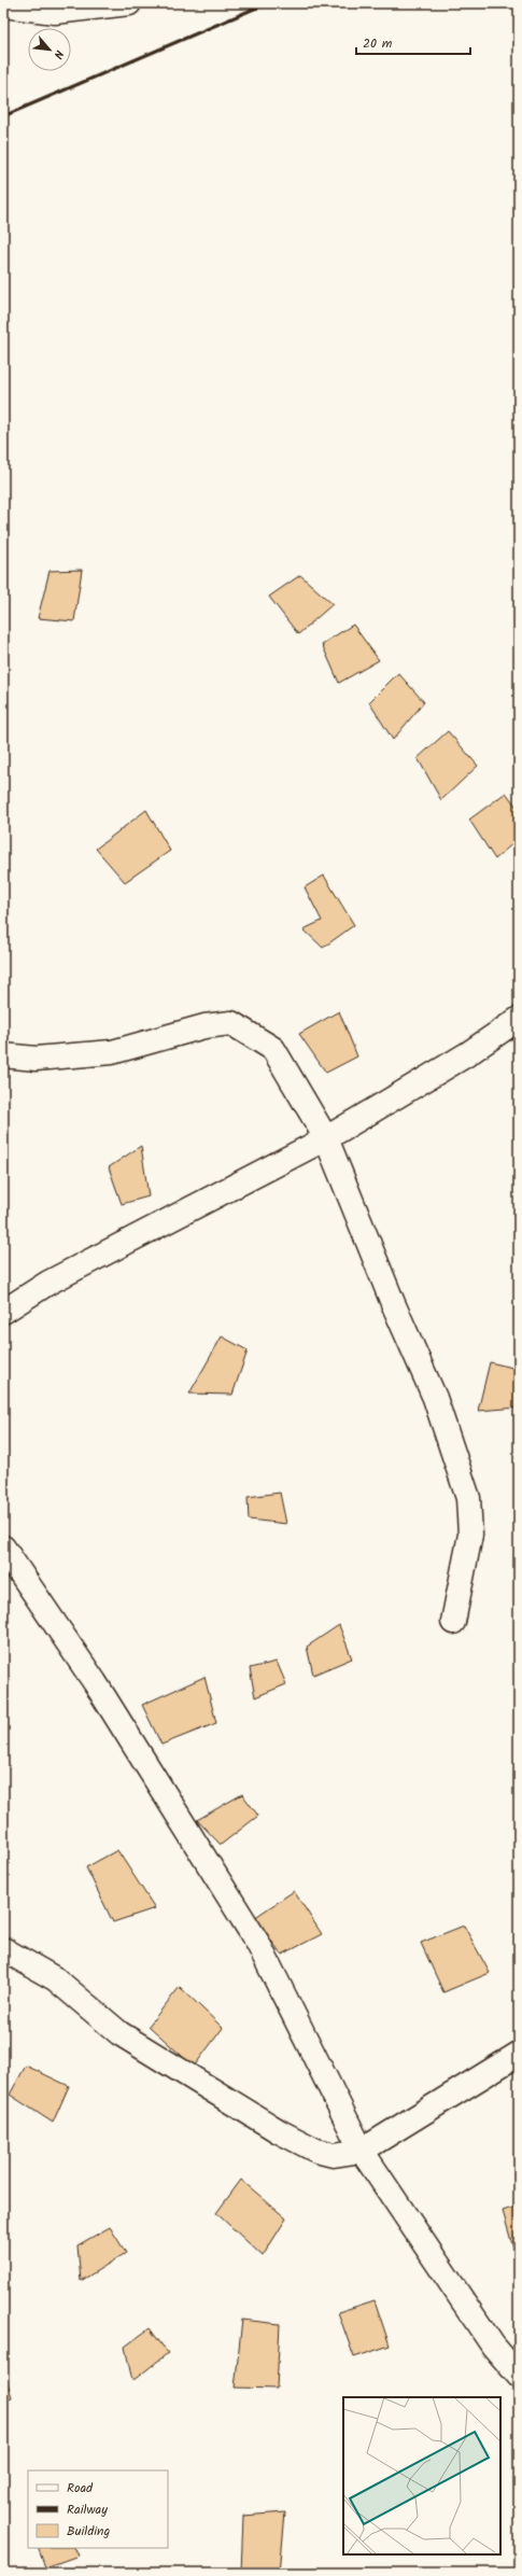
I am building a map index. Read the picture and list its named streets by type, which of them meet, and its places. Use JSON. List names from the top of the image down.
{
  "legend": ["Road", "Railway", "Building"],
  "scale_bar": "20 m",
  "north": "bottom right"
}
